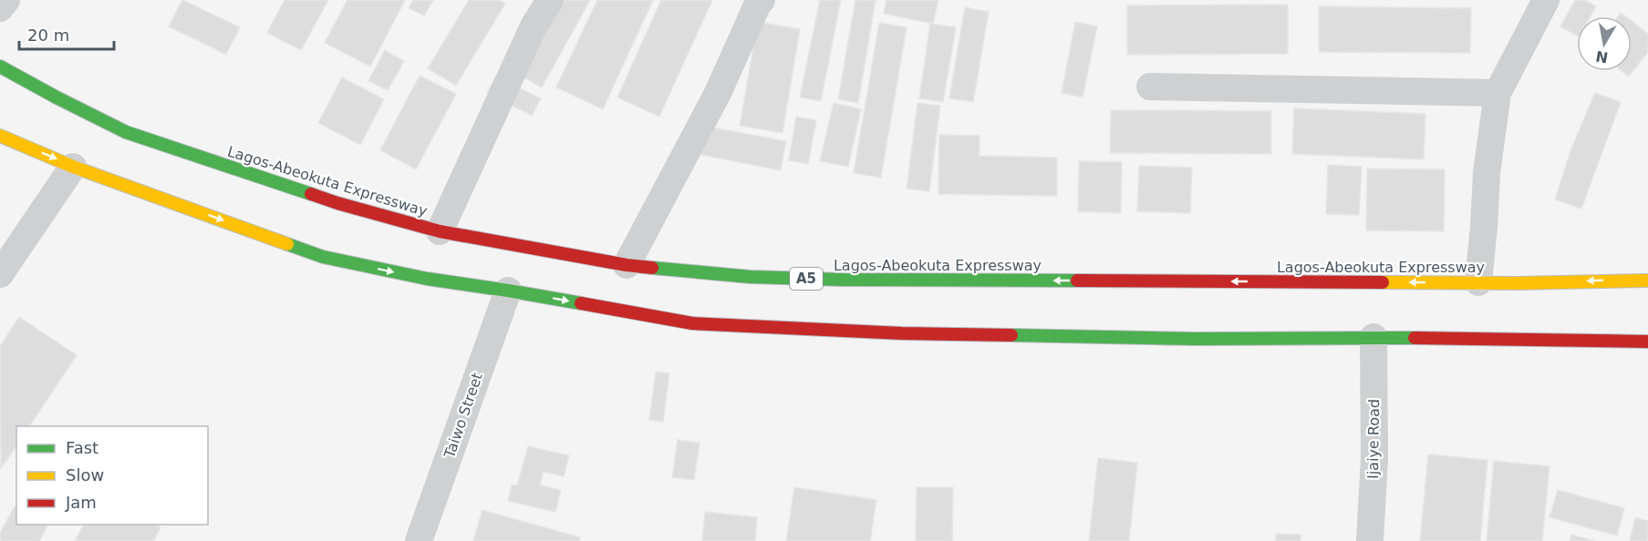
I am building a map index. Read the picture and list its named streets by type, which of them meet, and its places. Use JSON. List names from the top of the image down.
{
  "streets": {
    "highway": ["Lagos-Abeokuta Expressway", "A5"],
    "street": ["Taiwo Street", "Ijaiye Road"]
  },
  "legend": ["Fast", "Slow", "Jam"],
  "scale_bar": "20 m",
  "north": "bottom"
}
